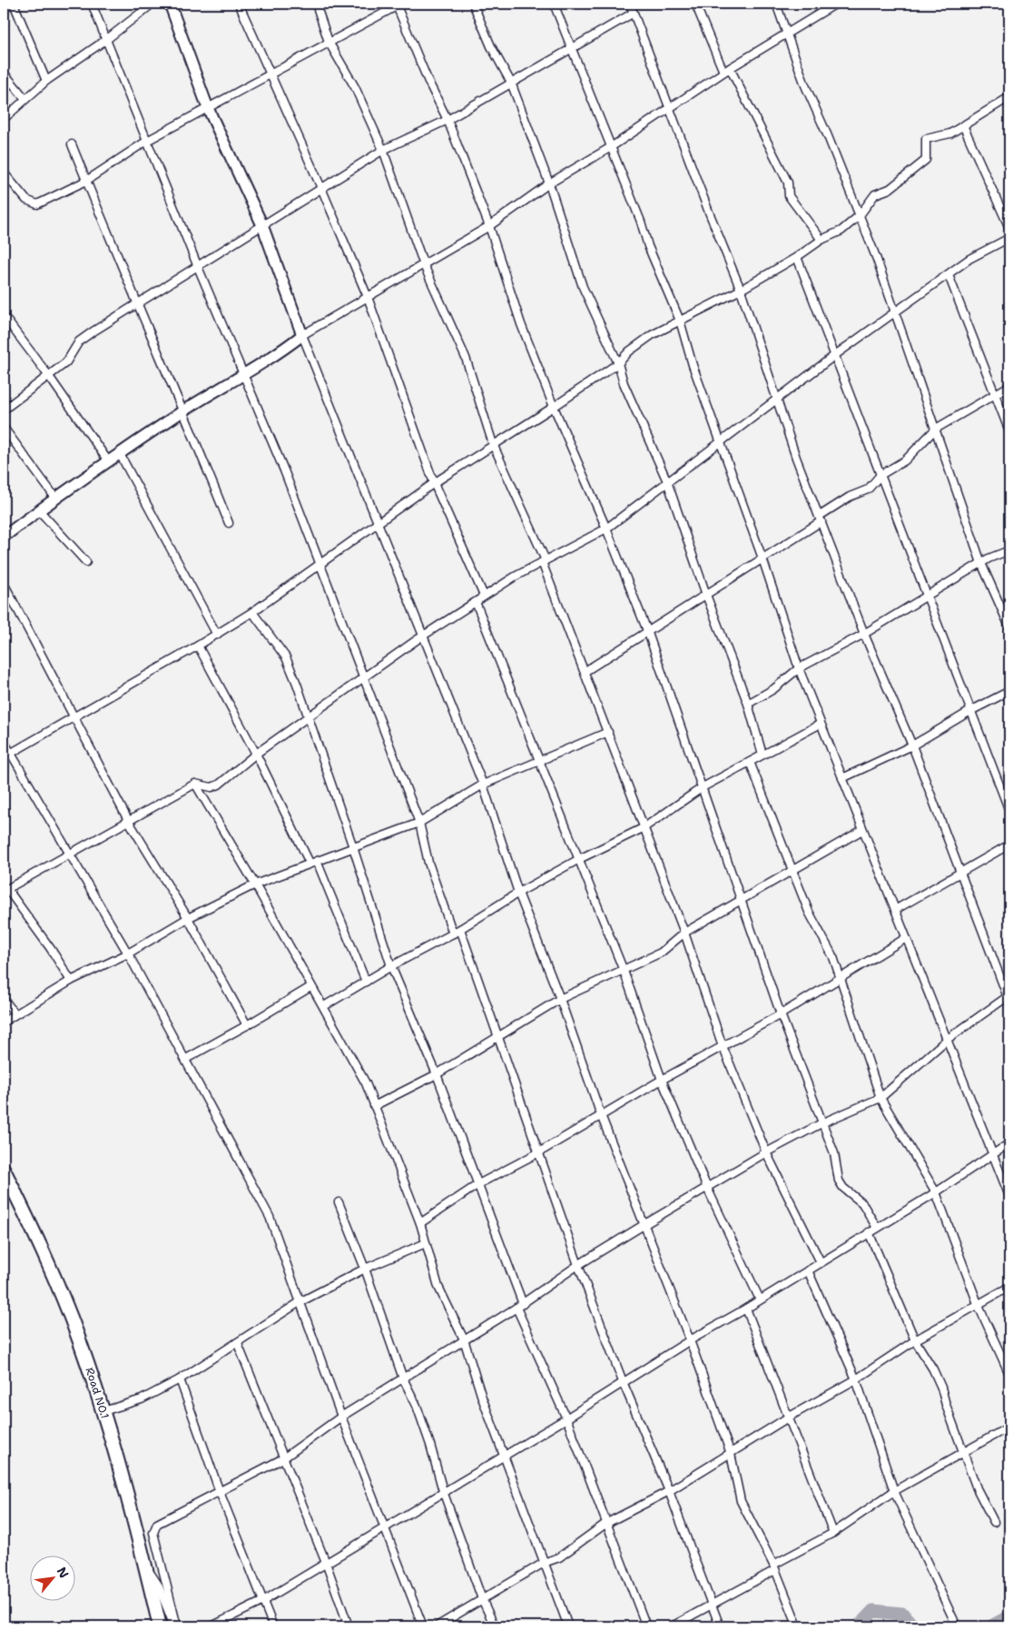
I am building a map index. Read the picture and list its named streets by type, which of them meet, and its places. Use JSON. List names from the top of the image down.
{
  "streets": {
    "highway": ["Road NO.1"]
  },
  "north": "top right"
}
